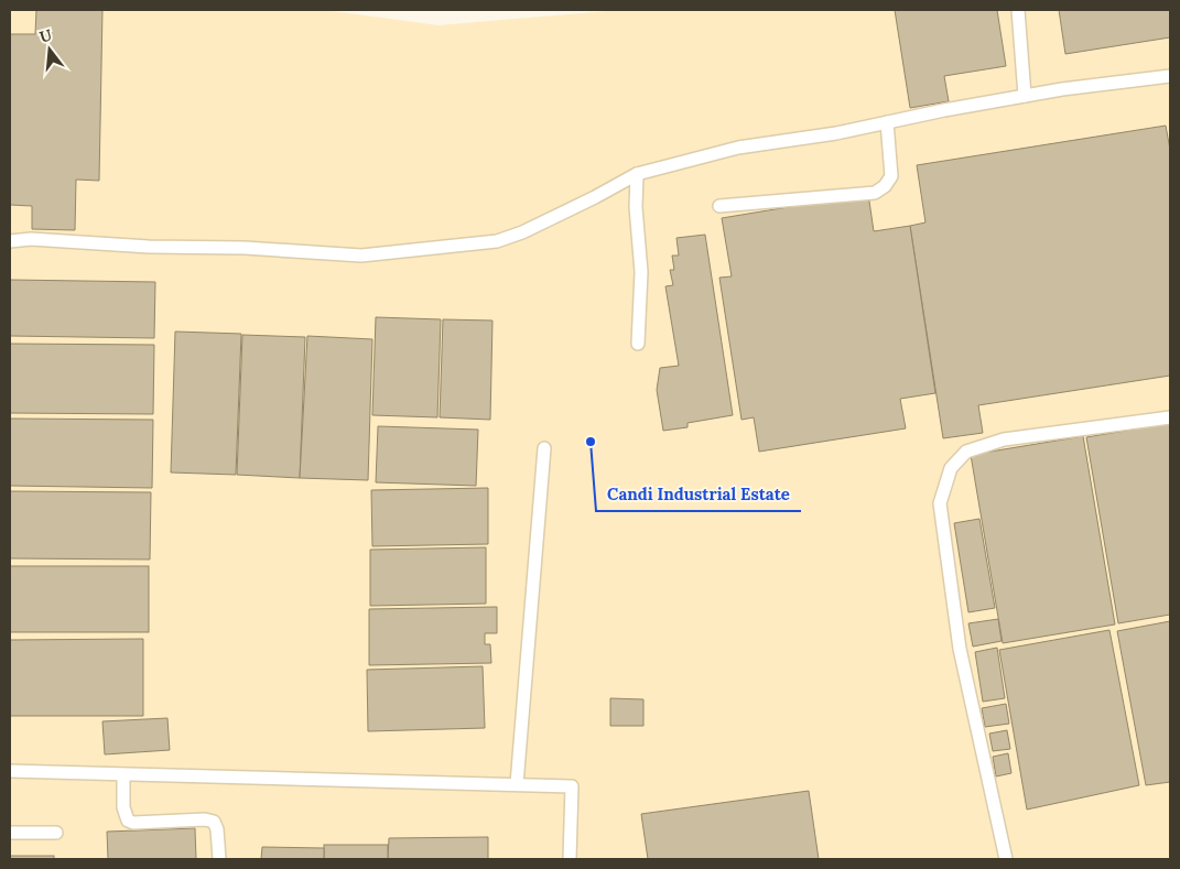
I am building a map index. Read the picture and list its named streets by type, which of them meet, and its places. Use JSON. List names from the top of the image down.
{
  "places": ["Candi Industrial Estate"],
  "north": "top"
}
